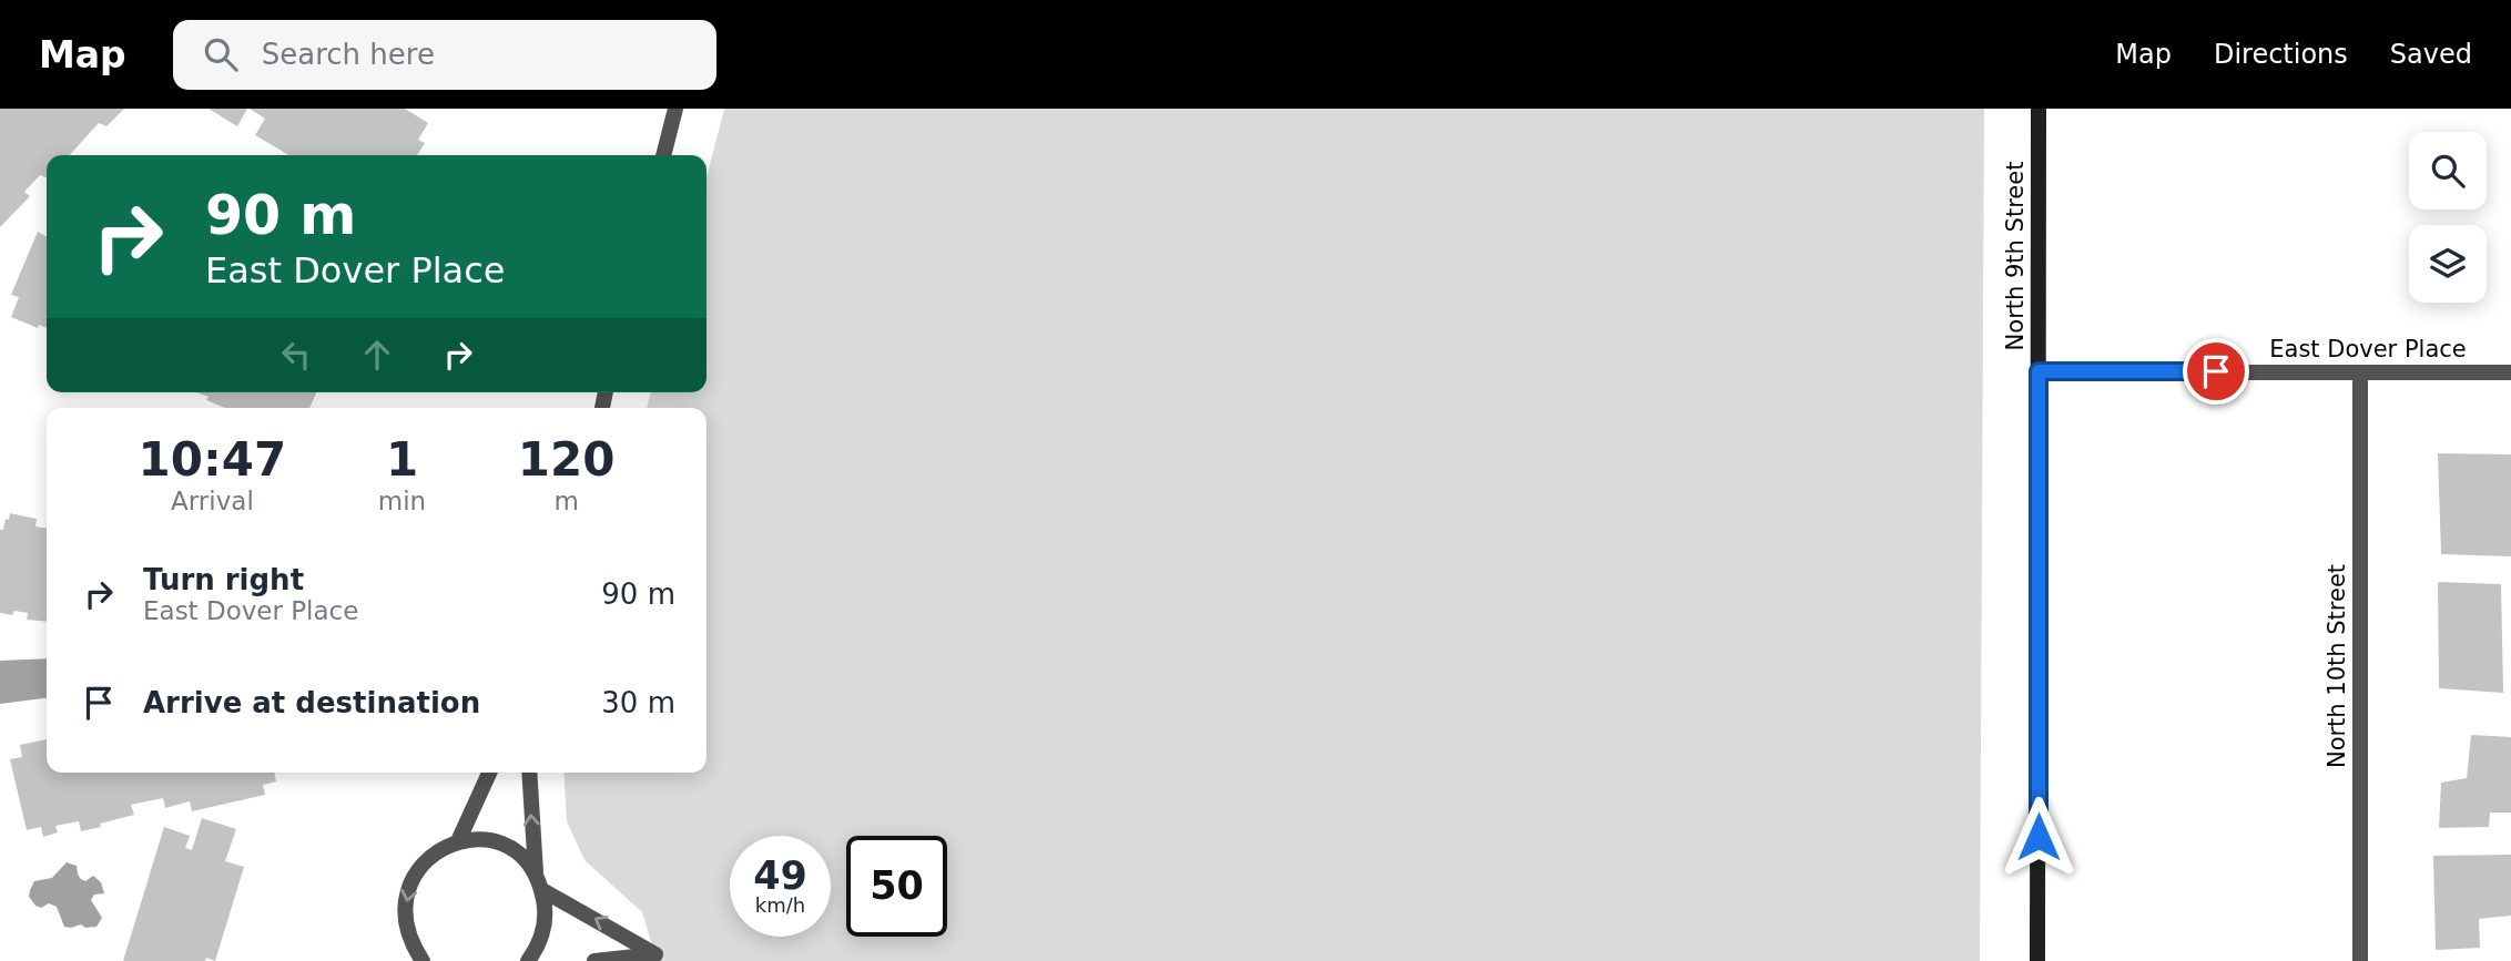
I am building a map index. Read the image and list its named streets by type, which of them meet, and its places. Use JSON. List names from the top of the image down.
{
  "streets": {
    "main road": ["North 9th Street"],
    "street": ["East Dover Place", "North 10th Street"]
  },
  "crossings": [
    ["North 9th Street", "East Dover Place"],
    ["East Dover Place", "North 10th Street"]
  ],
  "page": {
    "header": "Map",
    "search": "Search here",
    "nav": ["Map", "Directions", "Saved"],
    "turn": ["90 m", "East Dover Place"],
    "eta": [
      "10:47",
      "Arrival",
      "1",
      "min",
      "120",
      "m"
    ],
    "list": [
      {
        "name": "Turn right",
        "note": "East Dover Place",
        "value": "90 m"
      },
      {
        "name": "Arrive at destination",
        "value": "30 m"
      }
    ],
    "speed": "49 km/h",
    "limit": "50"
  }
}
